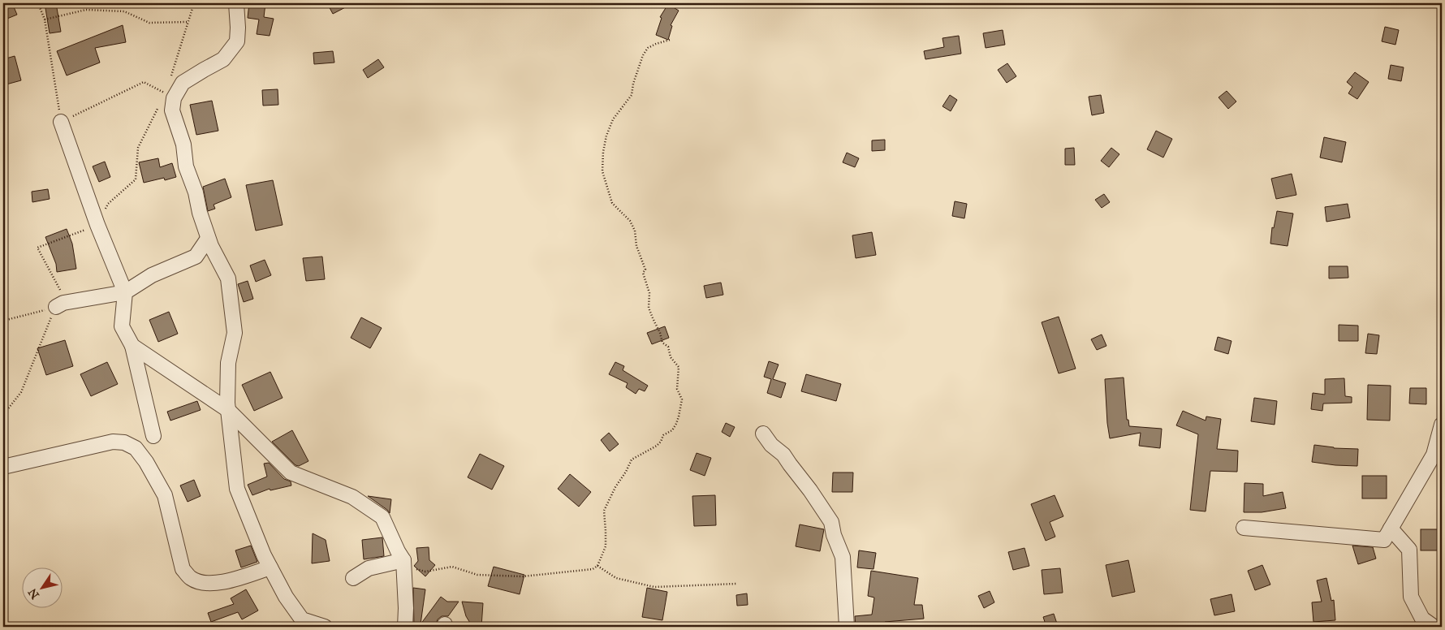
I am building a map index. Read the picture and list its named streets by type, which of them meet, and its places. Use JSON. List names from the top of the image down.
{
  "north": "bottom left"
}
